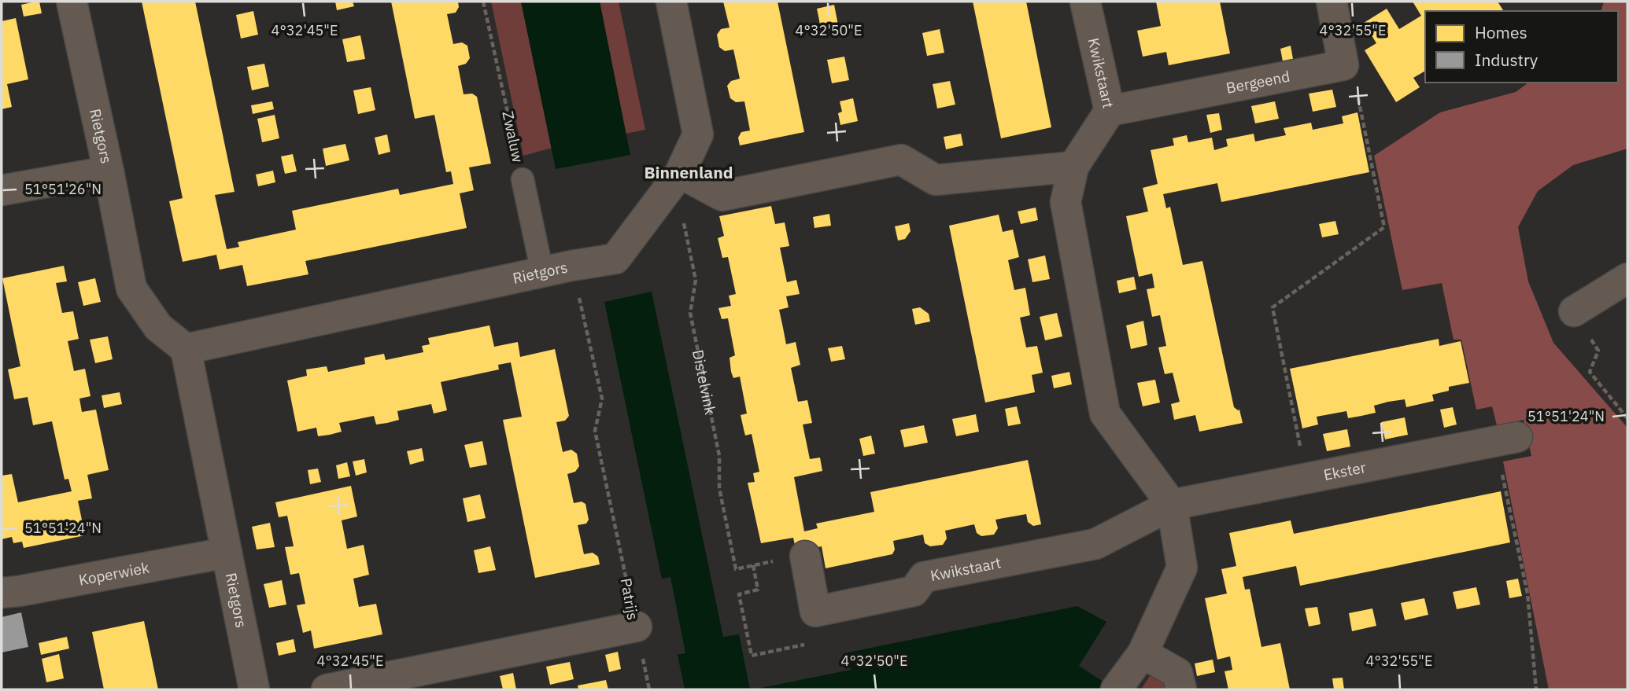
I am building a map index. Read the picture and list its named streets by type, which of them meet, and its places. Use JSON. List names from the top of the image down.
{
  "streets": {
    "street": [
      "Kwikstaart",
      "Bergeend",
      "Rietgors",
      "Ekster",
      "Koperwiek",
      "Patrijs"
    ],
    "lane": ["Zwaluw"],
    "path": ["Distelvink"]
  },
  "crossings": [
    ["Kwikstaart", "Bergeend"],
    ["Kwikstaart", "Distelvink"],
    ["Kwikstaart", "Ekster"],
    ["Rietgors", "Zwaluw"],
    ["Rietgors", "Distelvink"],
    ["Rietgors", "Koperwiek"],
    ["Rietgors", "Patrijs"]
  ],
  "districts": ["Binnenland"],
  "legend": ["Homes", "Industry"],
  "coordinates": [
    "4°32'45\"E",
    "4°32'50\"E",
    "4°32'55\"E",
    "51°51'26\"N",
    "51°51'24\"N"
  ]
}
